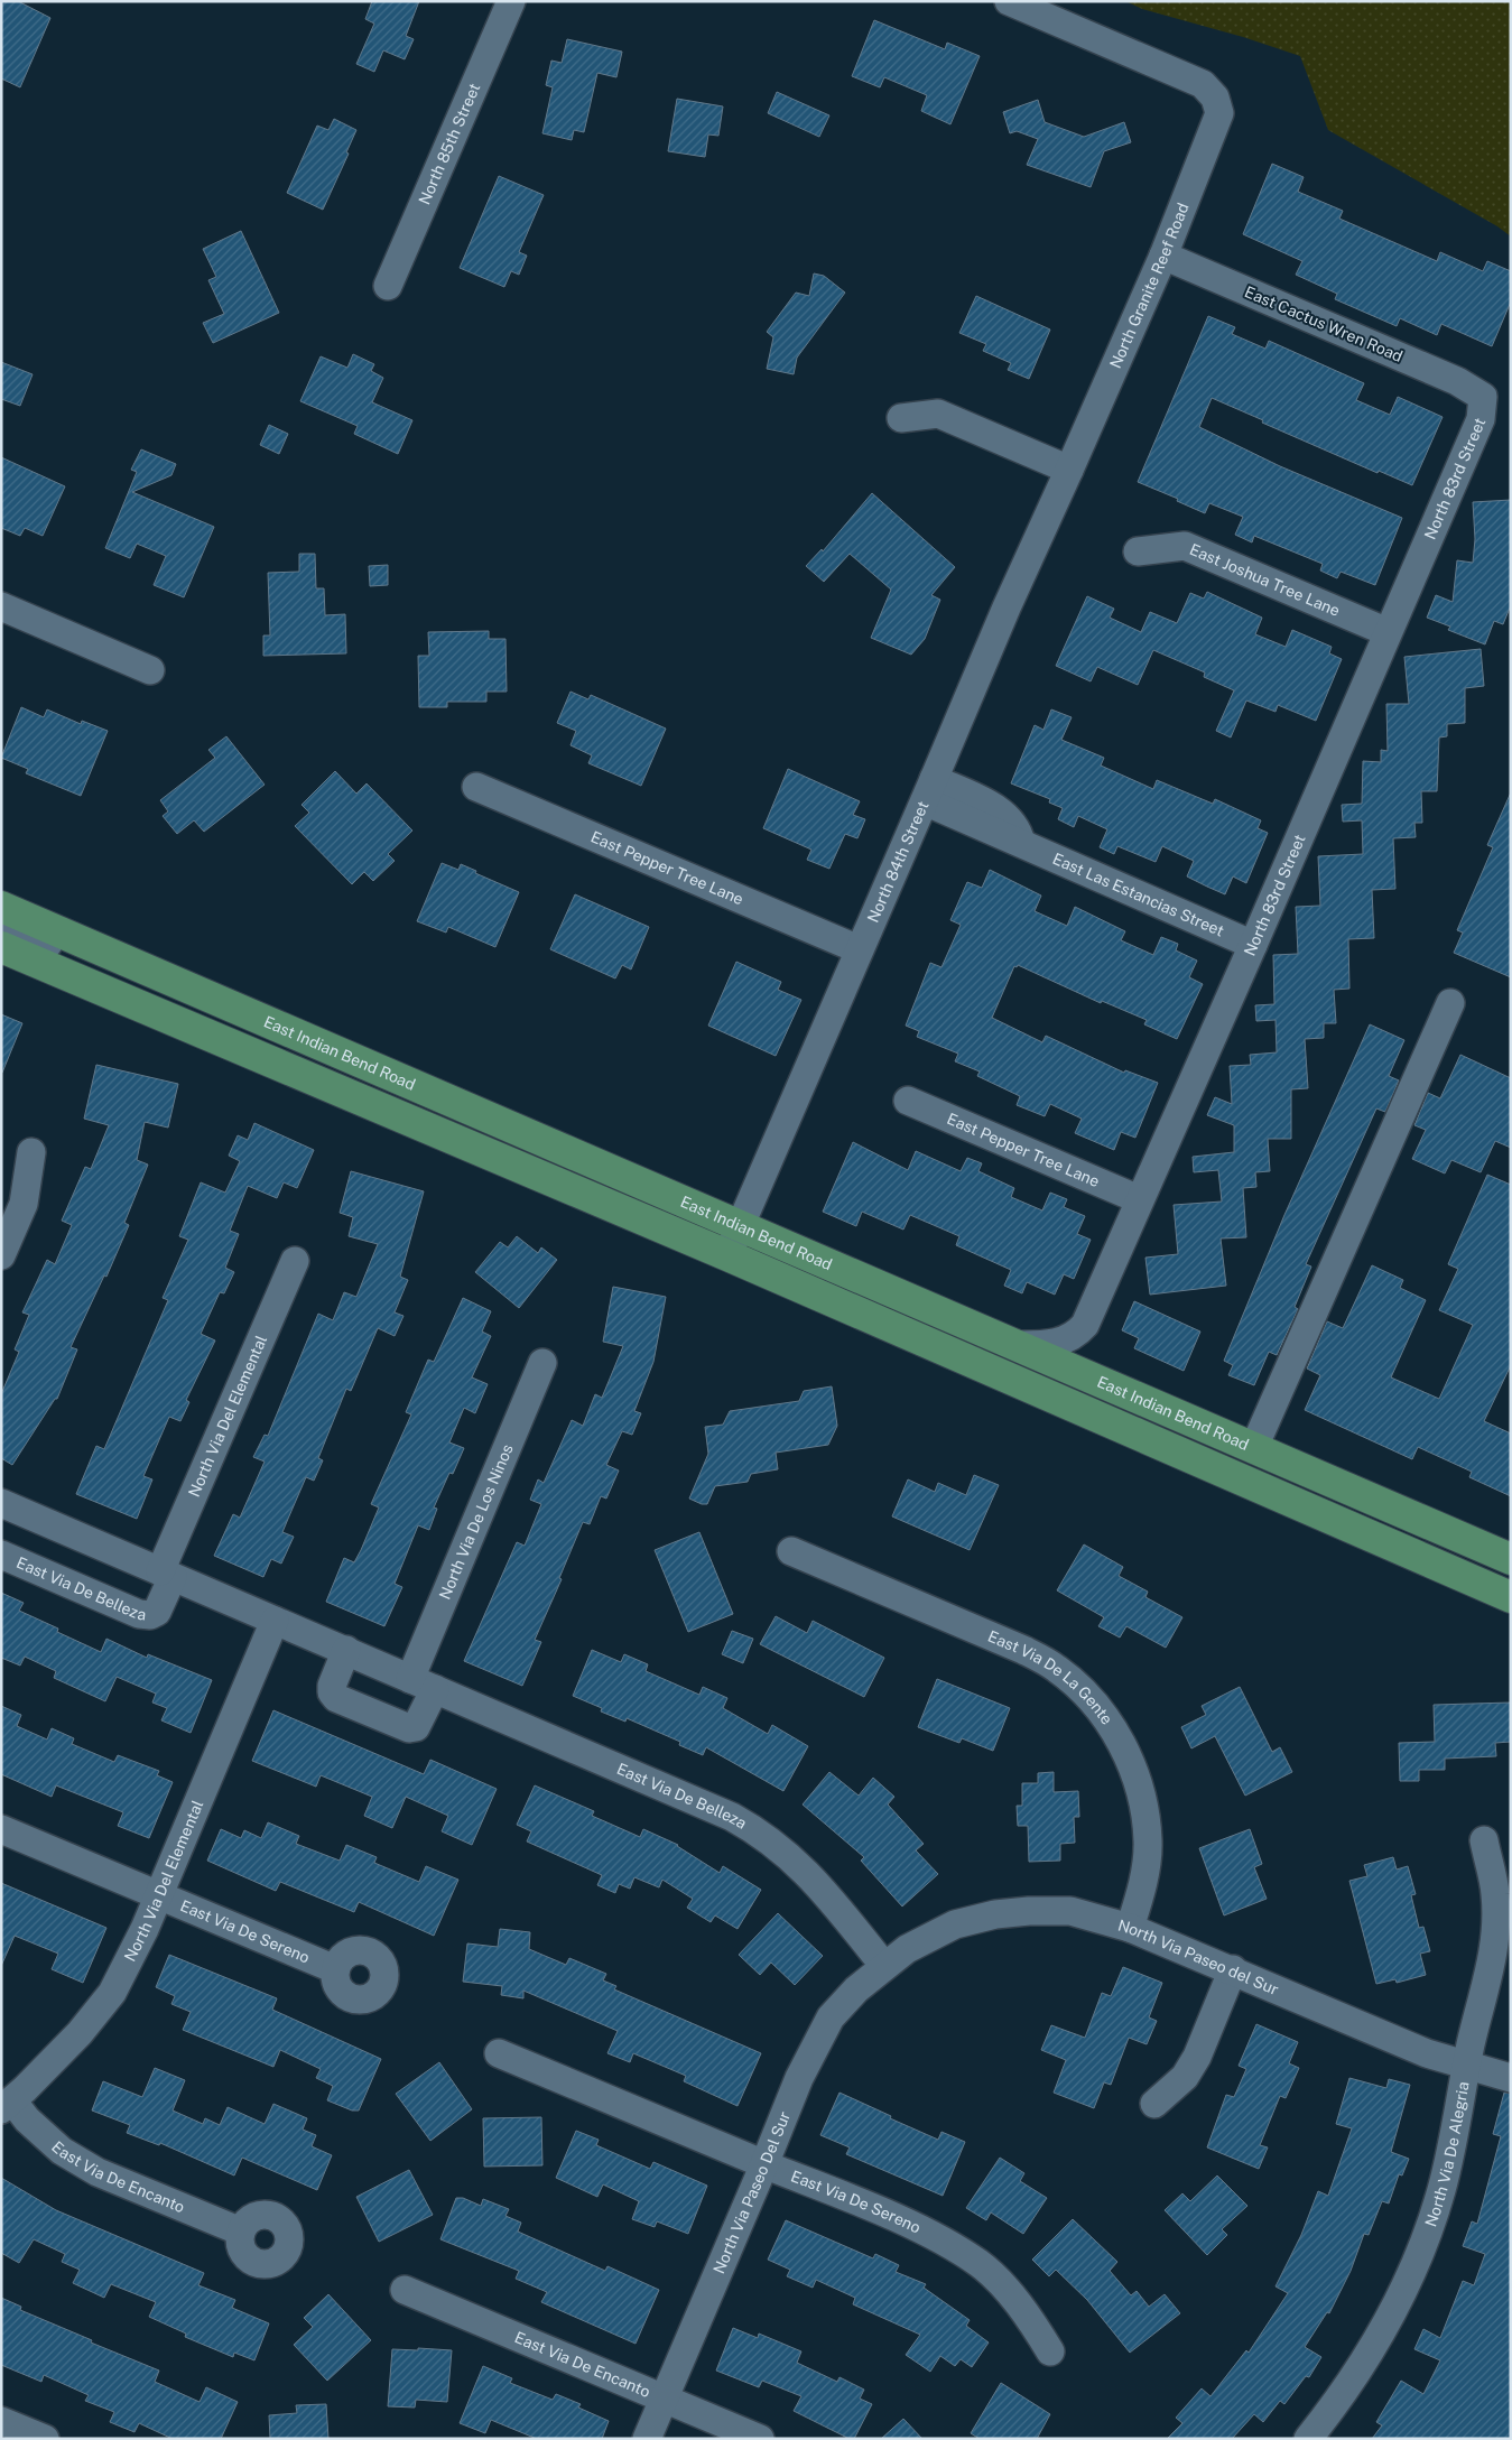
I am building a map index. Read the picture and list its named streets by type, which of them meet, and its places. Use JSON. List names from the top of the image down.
{
  "streets": {
    "main road": ["East Indian Bend Road"],
    "street": [
      "North 85th Street",
      "North Granite Reef Road",
      "East Cactus Wren Road",
      "North 83rd Street",
      "East Joshua Tree Lane",
      "North 84th Street",
      "East Pepper Tree Lane",
      "East Las Estancias Street",
      "North Via Del Elemental",
      "North Via De Los Ninos",
      "East Via De Belleza",
      "East Via De La Gente",
      "East Via De Sereno",
      "North Via Paseo del Sur",
      "North Via De Alegria",
      "East Via De Encanto",
      "North Via Paseo Del Sur"
    ]
  },
  "crossings": [
    ["North Granite Reef Road", "East Cactus Wren Road"],
    ["North Granite Reef Road", "North 84th Street"],
    ["East Cactus Wren Road", "North 83rd Street"],
    ["North 83rd Street", "East Joshua Tree Lane"],
    ["North 83rd Street", "East Pepper Tree Lane"],
    ["North 83rd Street", "East Las Estancias Street"],
    ["North 83rd Street", "East Indian Bend Road"],
    ["North 84th Street", "East Pepper Tree Lane"],
    ["North 84th Street", "East Las Estancias Street"],
    ["North 84th Street", "East Indian Bend Road"],
    ["North Via Del Elemental", "East Via De Belleza"],
    ["North Via Del Elemental", "East Via De Sereno"],
    ["North Via Del Elemental", "East Via De Encanto"],
    ["North Via De Los Ninos", "East Via De Belleza"],
    ["East Via De Belleza", "North Via Paseo del Sur"],
    ["East Via De Belleza", "North Via Paseo Del Sur"],
    ["East Via De La Gente", "North Via Paseo del Sur"],
    ["East Via De Sereno", "North Via Paseo Del Sur"],
    ["North Via Paseo del Sur", "North Via De Alegria"],
    ["North Via Paseo del Sur", "North Via Paseo Del Sur"],
    ["East Via De Encanto", "North Via Paseo Del Sur"]
  ]
}
